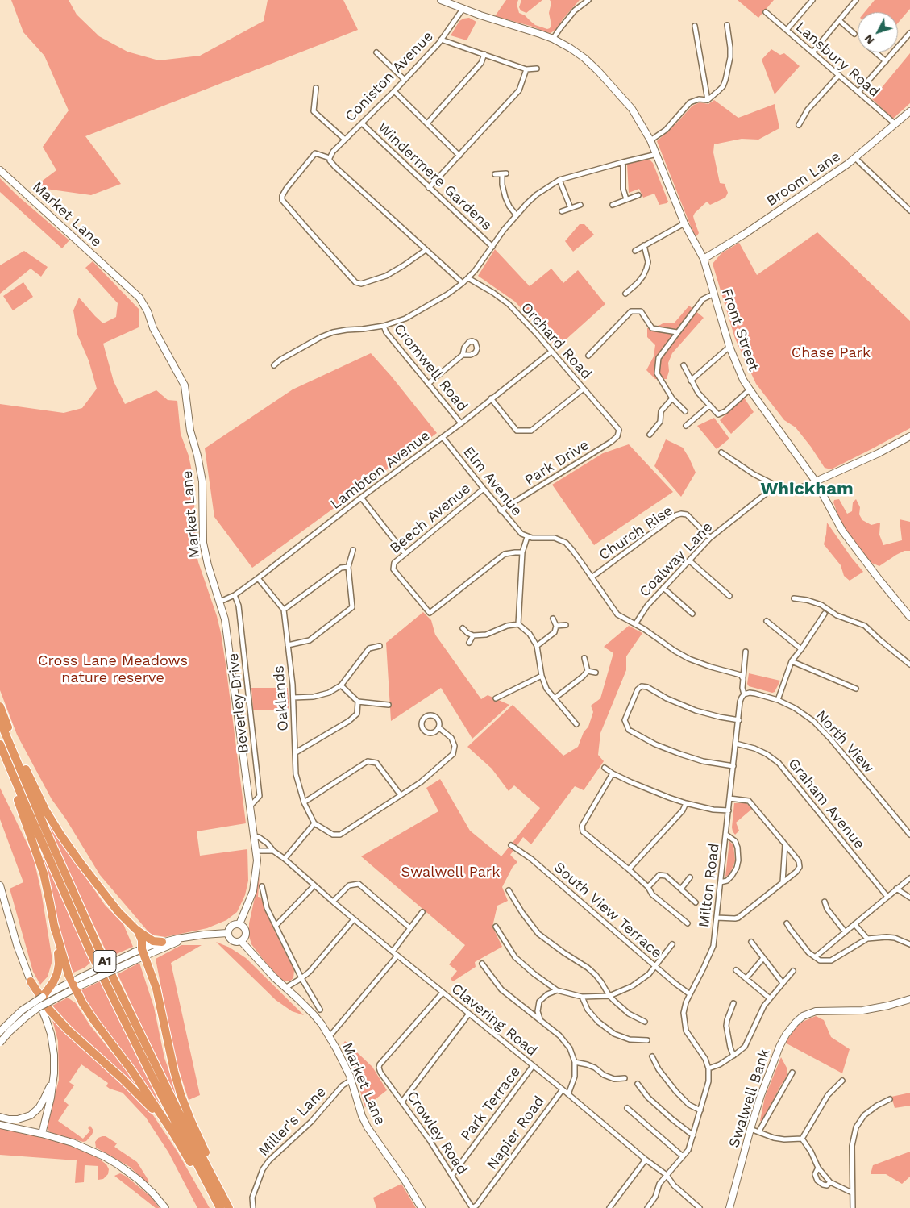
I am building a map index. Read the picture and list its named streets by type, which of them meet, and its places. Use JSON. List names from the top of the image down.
{
  "streets": {
    "highway": ["A1"],
    "street": [
      "Lansbury Road",
      "Coniston Avenue",
      "Windermere Gardens",
      "Broom Lane",
      "Market Lane",
      "Front Street",
      "Orchard Road",
      "Cromwell Road",
      "Park Drive",
      "Lambton Avenue",
      "Elm Avenue",
      "Beech Avenue",
      "Church Rise",
      "Coalway Lane",
      "Oaklands",
      "Beverley Drive",
      "North View",
      "Graham Avenue",
      "Milton Road",
      "South View Terrace",
      "Clavering Road",
      "Swalwell Bank",
      "Park Terrace",
      "Miller's Lane",
      "Crowley Road",
      "Napier Road"
    ]
  },
  "crossings": [
    ["Lansbury Road", "Broom Lane"],
    ["Coniston Avenue", "Windermere Gardens"],
    ["Coniston Avenue", "Front Street"],
    ["Broom Lane", "Front Street"],
    ["Market Lane", "Lambton Avenue"],
    ["Market Lane", "Beverley Drive"],
    ["Market Lane", "Clavering Road"],
    ["Market Lane", "Miller's Lane"],
    ["Orchard Road", "Park Drive"],
    ["Orchard Road", "Lambton Avenue"],
    ["Cromwell Road", "Lambton Avenue"],
    ["Park Drive", "Elm Avenue"],
    ["Lambton Avenue", "Elm Avenue"],
    ["Lambton Avenue", "Beverley Drive"],
    ["Elm Avenue", "Beech Avenue"],
    ["Church Rise", "Coalway Lane"],
    ["North View", "Milton Road"],
    ["Graham Avenue", "Milton Road"],
    ["Milton Road", "South View Terrace"],
    ["Clavering Road", "Park Terrace"],
    ["Clavering Road", "Crowley Road"],
    ["Clavering Road", "Napier Road"],
    ["Park Terrace", "Crowley Road"],
    ["Crowley Road", "Napier Road"]
  ],
  "districts": ["Whickham"],
  "parks": ["Chase Park", "Cross Lane Meadows nature reserve", "Swalwell Park"],
  "north": "bottom left"
}
